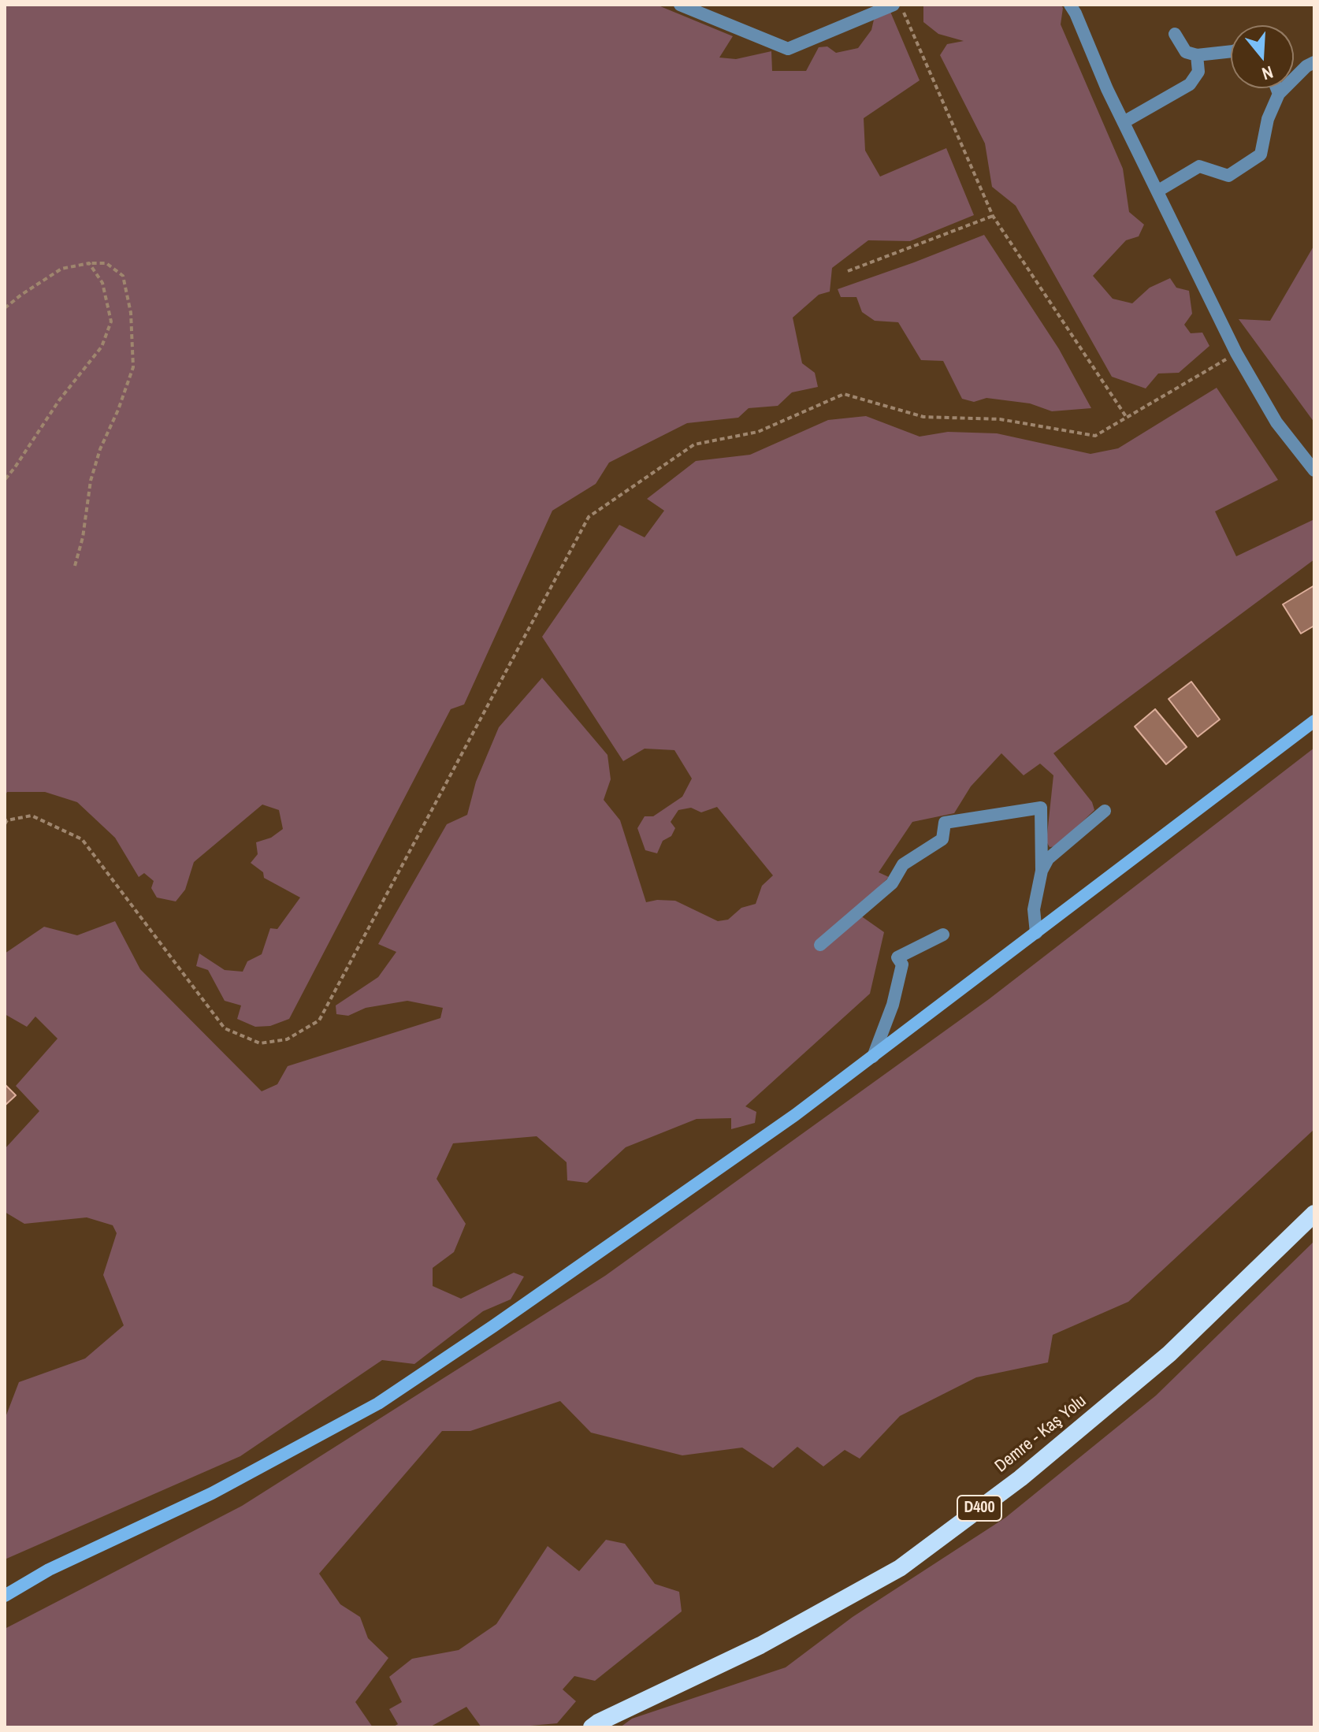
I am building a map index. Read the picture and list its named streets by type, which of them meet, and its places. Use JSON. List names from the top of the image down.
{
  "streets": {
    "highway": ["Demre - Kaş Yolu", "D400"]
  },
  "north": "bottom"
}
